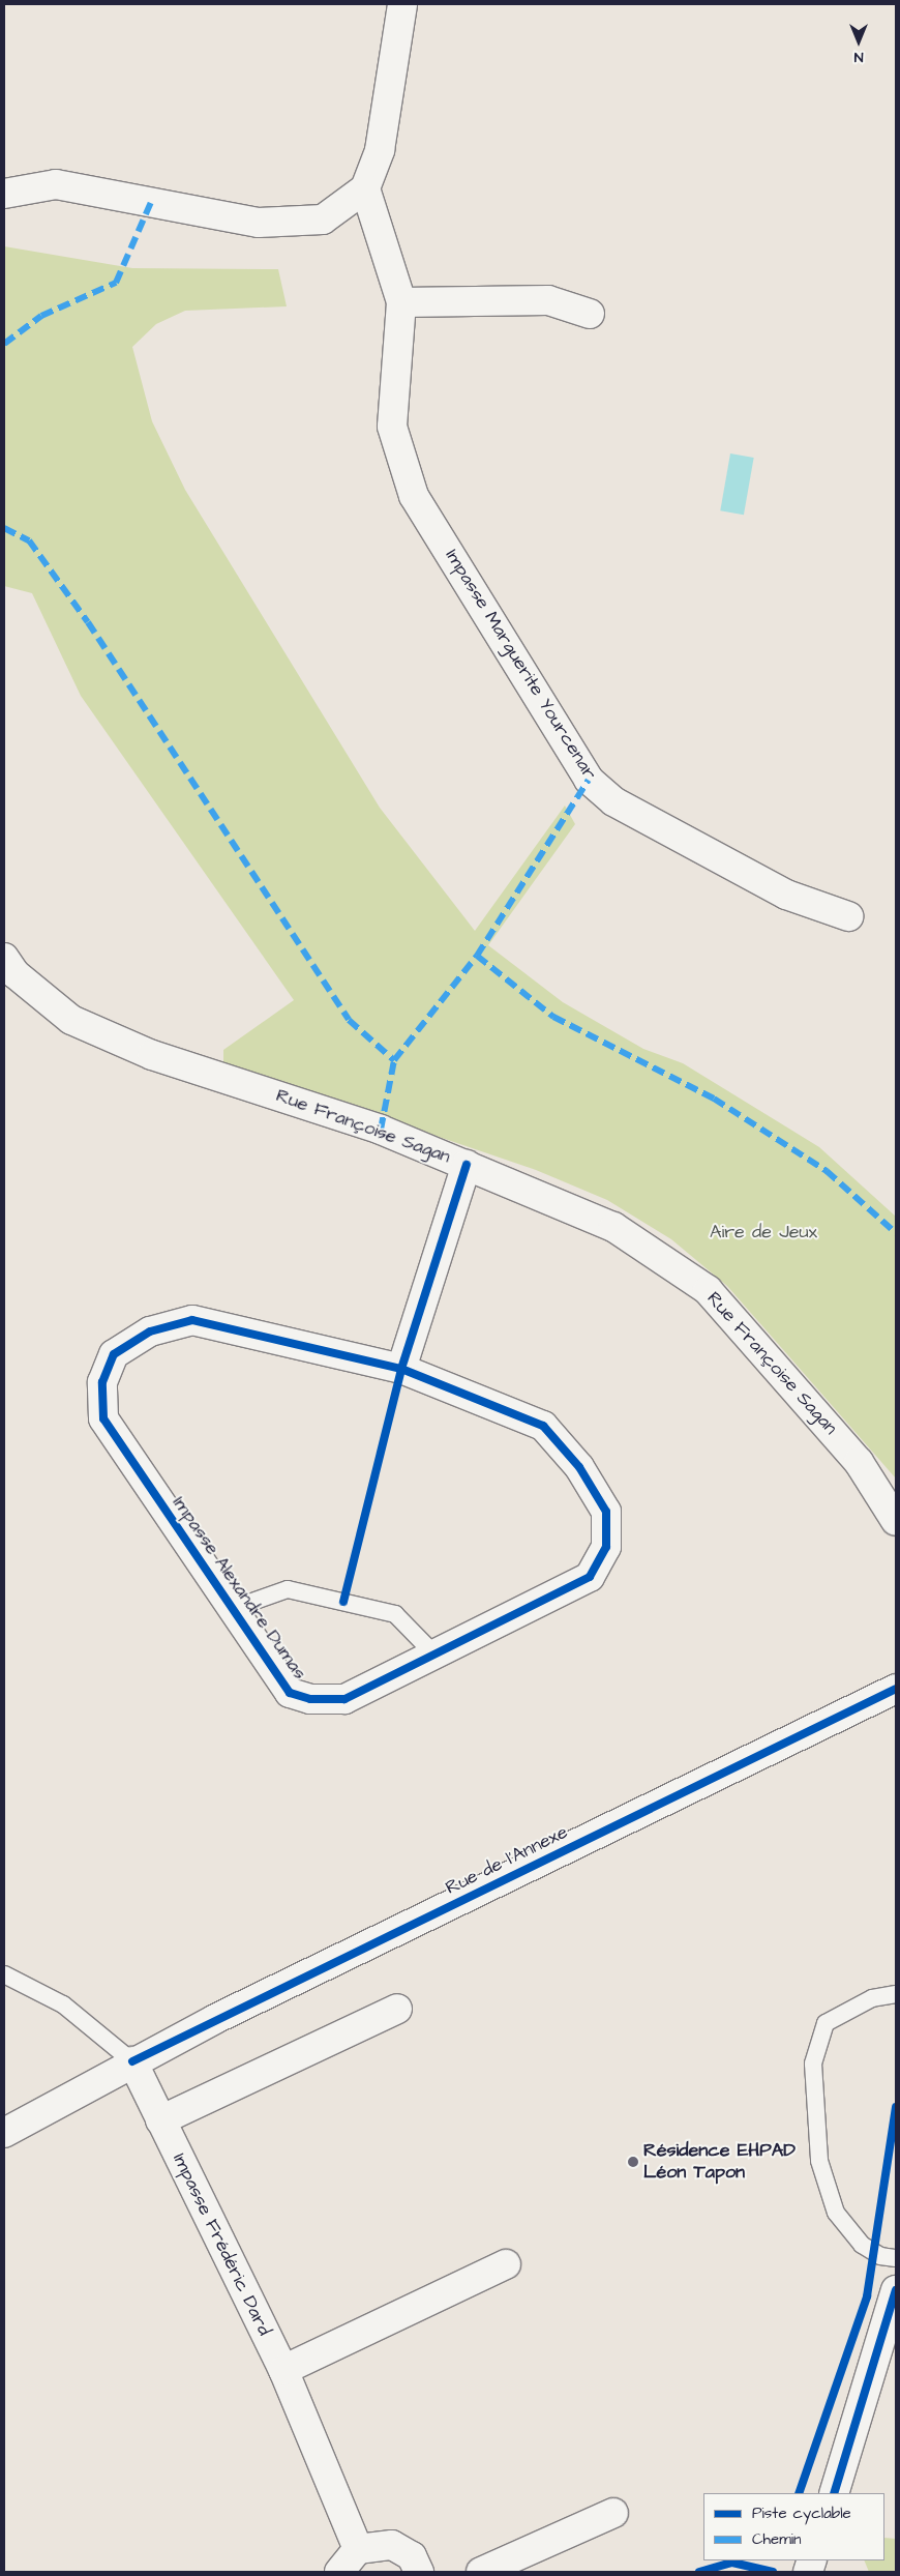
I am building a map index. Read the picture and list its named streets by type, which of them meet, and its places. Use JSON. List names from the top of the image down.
{
  "streets": {
    "street": [
      "Impasse Marguerite Yourcenar",
      "Rue Françoise Sagan",
      "Impasse Alexandre Dumas",
      "Rue de l'Annexe",
      "Impasse Frédéric Dard"
    ]
  },
  "crossings": [
    ["Rue de l'Annexe", "Impasse Frédéric Dard"]
  ],
  "parks": ["Aire de Jeux"],
  "places": ["Résidence EHPAD Léon Tapon"],
  "legend": ["Piste cyclable", "Chemin"],
  "north": "bottom"
}
